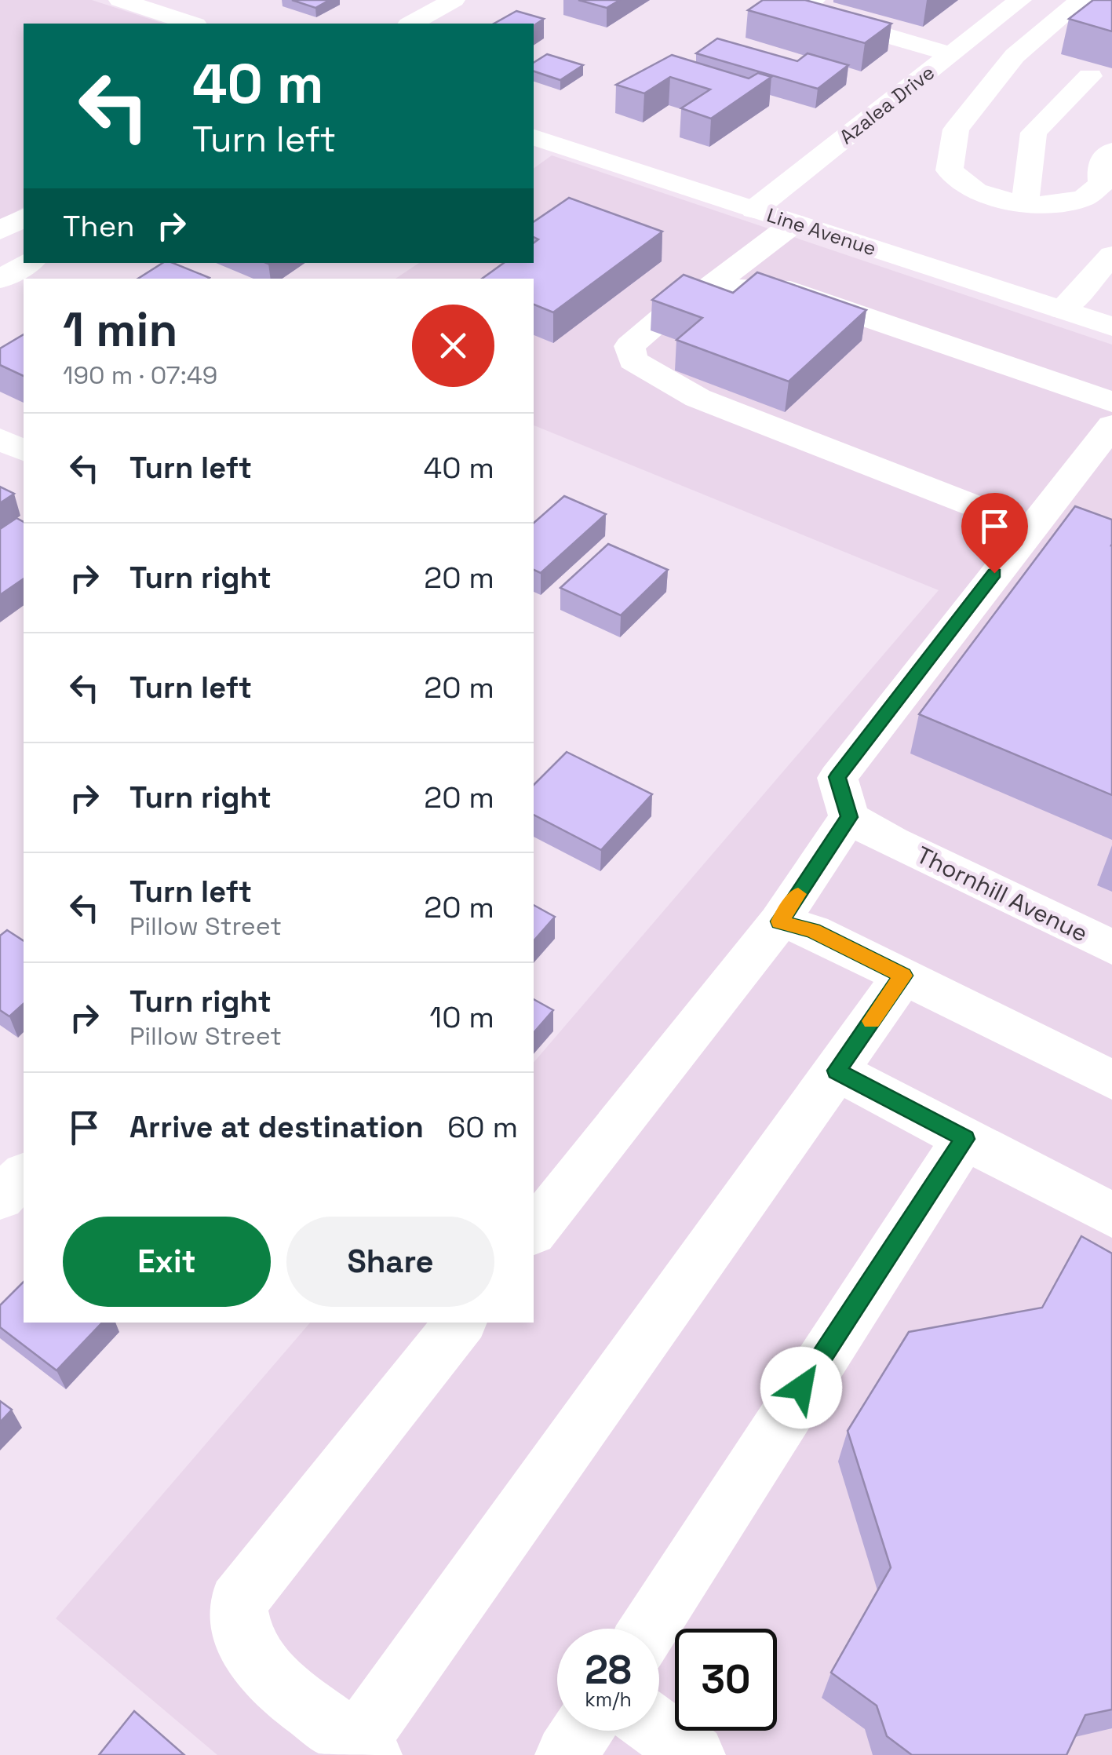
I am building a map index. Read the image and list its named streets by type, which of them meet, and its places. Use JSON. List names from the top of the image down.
{
  "streets": {
    "street": ["Azalea Drive", "Line Avenue", "Thornhill Avenue"]
  },
  "crossings": [
    ["Azalea Drive", "Line Avenue"]
  ],
  "page": {
    "turn": ["40 m", "Turn left"],
    "then": "Then",
    "heading": ["1 min", "190 m · 07:49"],
    "list": [
      {
        "name": "Turn left",
        "value": "40 m"
      },
      {
        "name": "Turn right",
        "value": "20 m"
      },
      {
        "name": "Turn left",
        "value": "20 m"
      },
      {
        "name": "Turn right",
        "value": "20 m"
      },
      {
        "name": "Turn left",
        "note": "Pillow Street",
        "value": "20 m"
      },
      {
        "name": "Turn right",
        "note": "Pillow Street",
        "value": "10 m"
      },
      {
        "name": "Arrive at destination",
        "value": "60 m"
      }
    ],
    "buttons": ["Exit", "Share"],
    "speed": "28 km/h",
    "limit": "30"
  }
}
